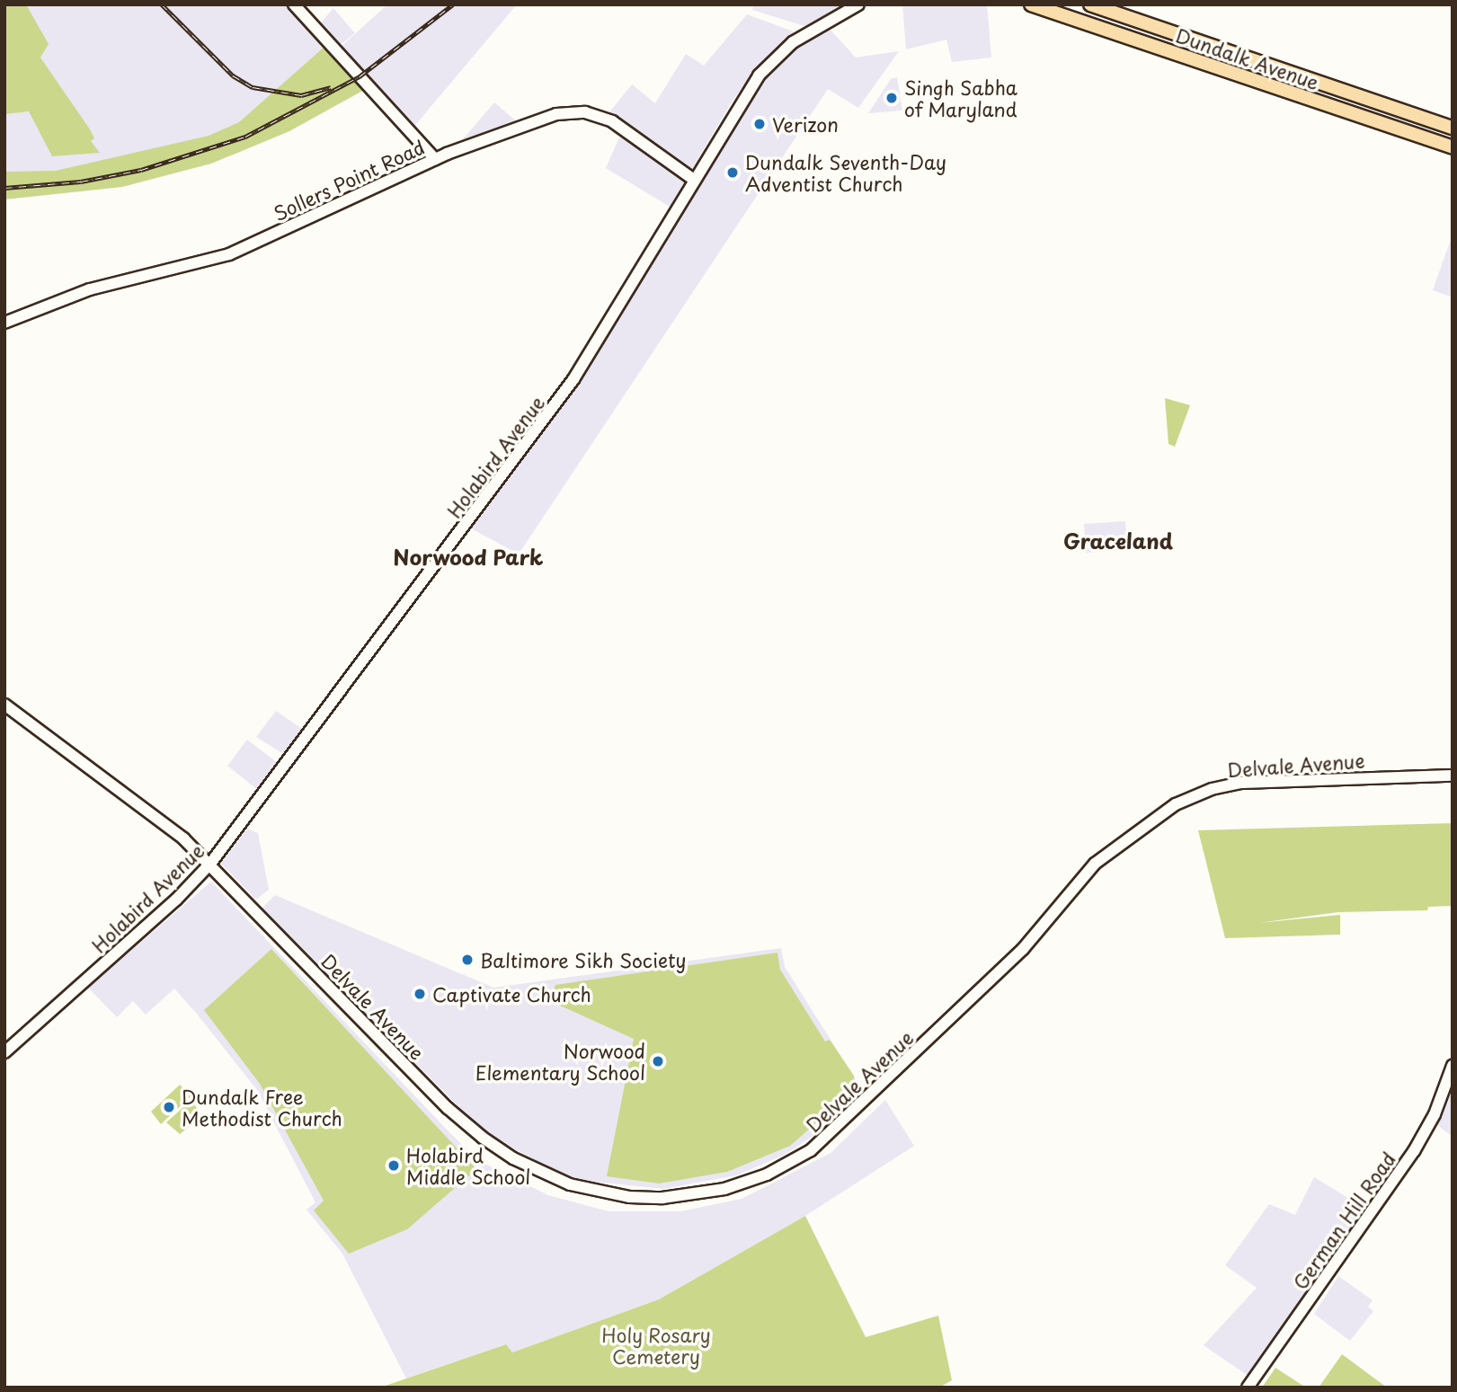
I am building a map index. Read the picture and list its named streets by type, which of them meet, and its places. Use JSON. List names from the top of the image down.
{
  "streets": {
    "main road": ["Dundalk Avenue"],
    "street": [
      "Sollers Point Road",
      "Holabird Avenue",
      "Delvale Avenue",
      "German Hill Road"
    ]
  },
  "crossings": [
    ["Sollers Point Road", "Holabird Avenue"],
    ["Holabird Avenue", "Delvale Avenue"]
  ],
  "districts": ["Graceland", "Norwood Park"],
  "parks": ["Holy Rosary Cemetery"],
  "places": [
    "Singh Sabha of Maryland",
    "Verizon",
    "Dundalk Seventh-Day Adventist Church",
    "Baltimore Sikh Society",
    "Captivate Church",
    "Norwood Elementary School",
    "Dundalk Free Methodist Church",
    "Holabird Middle School"
  ]
}
